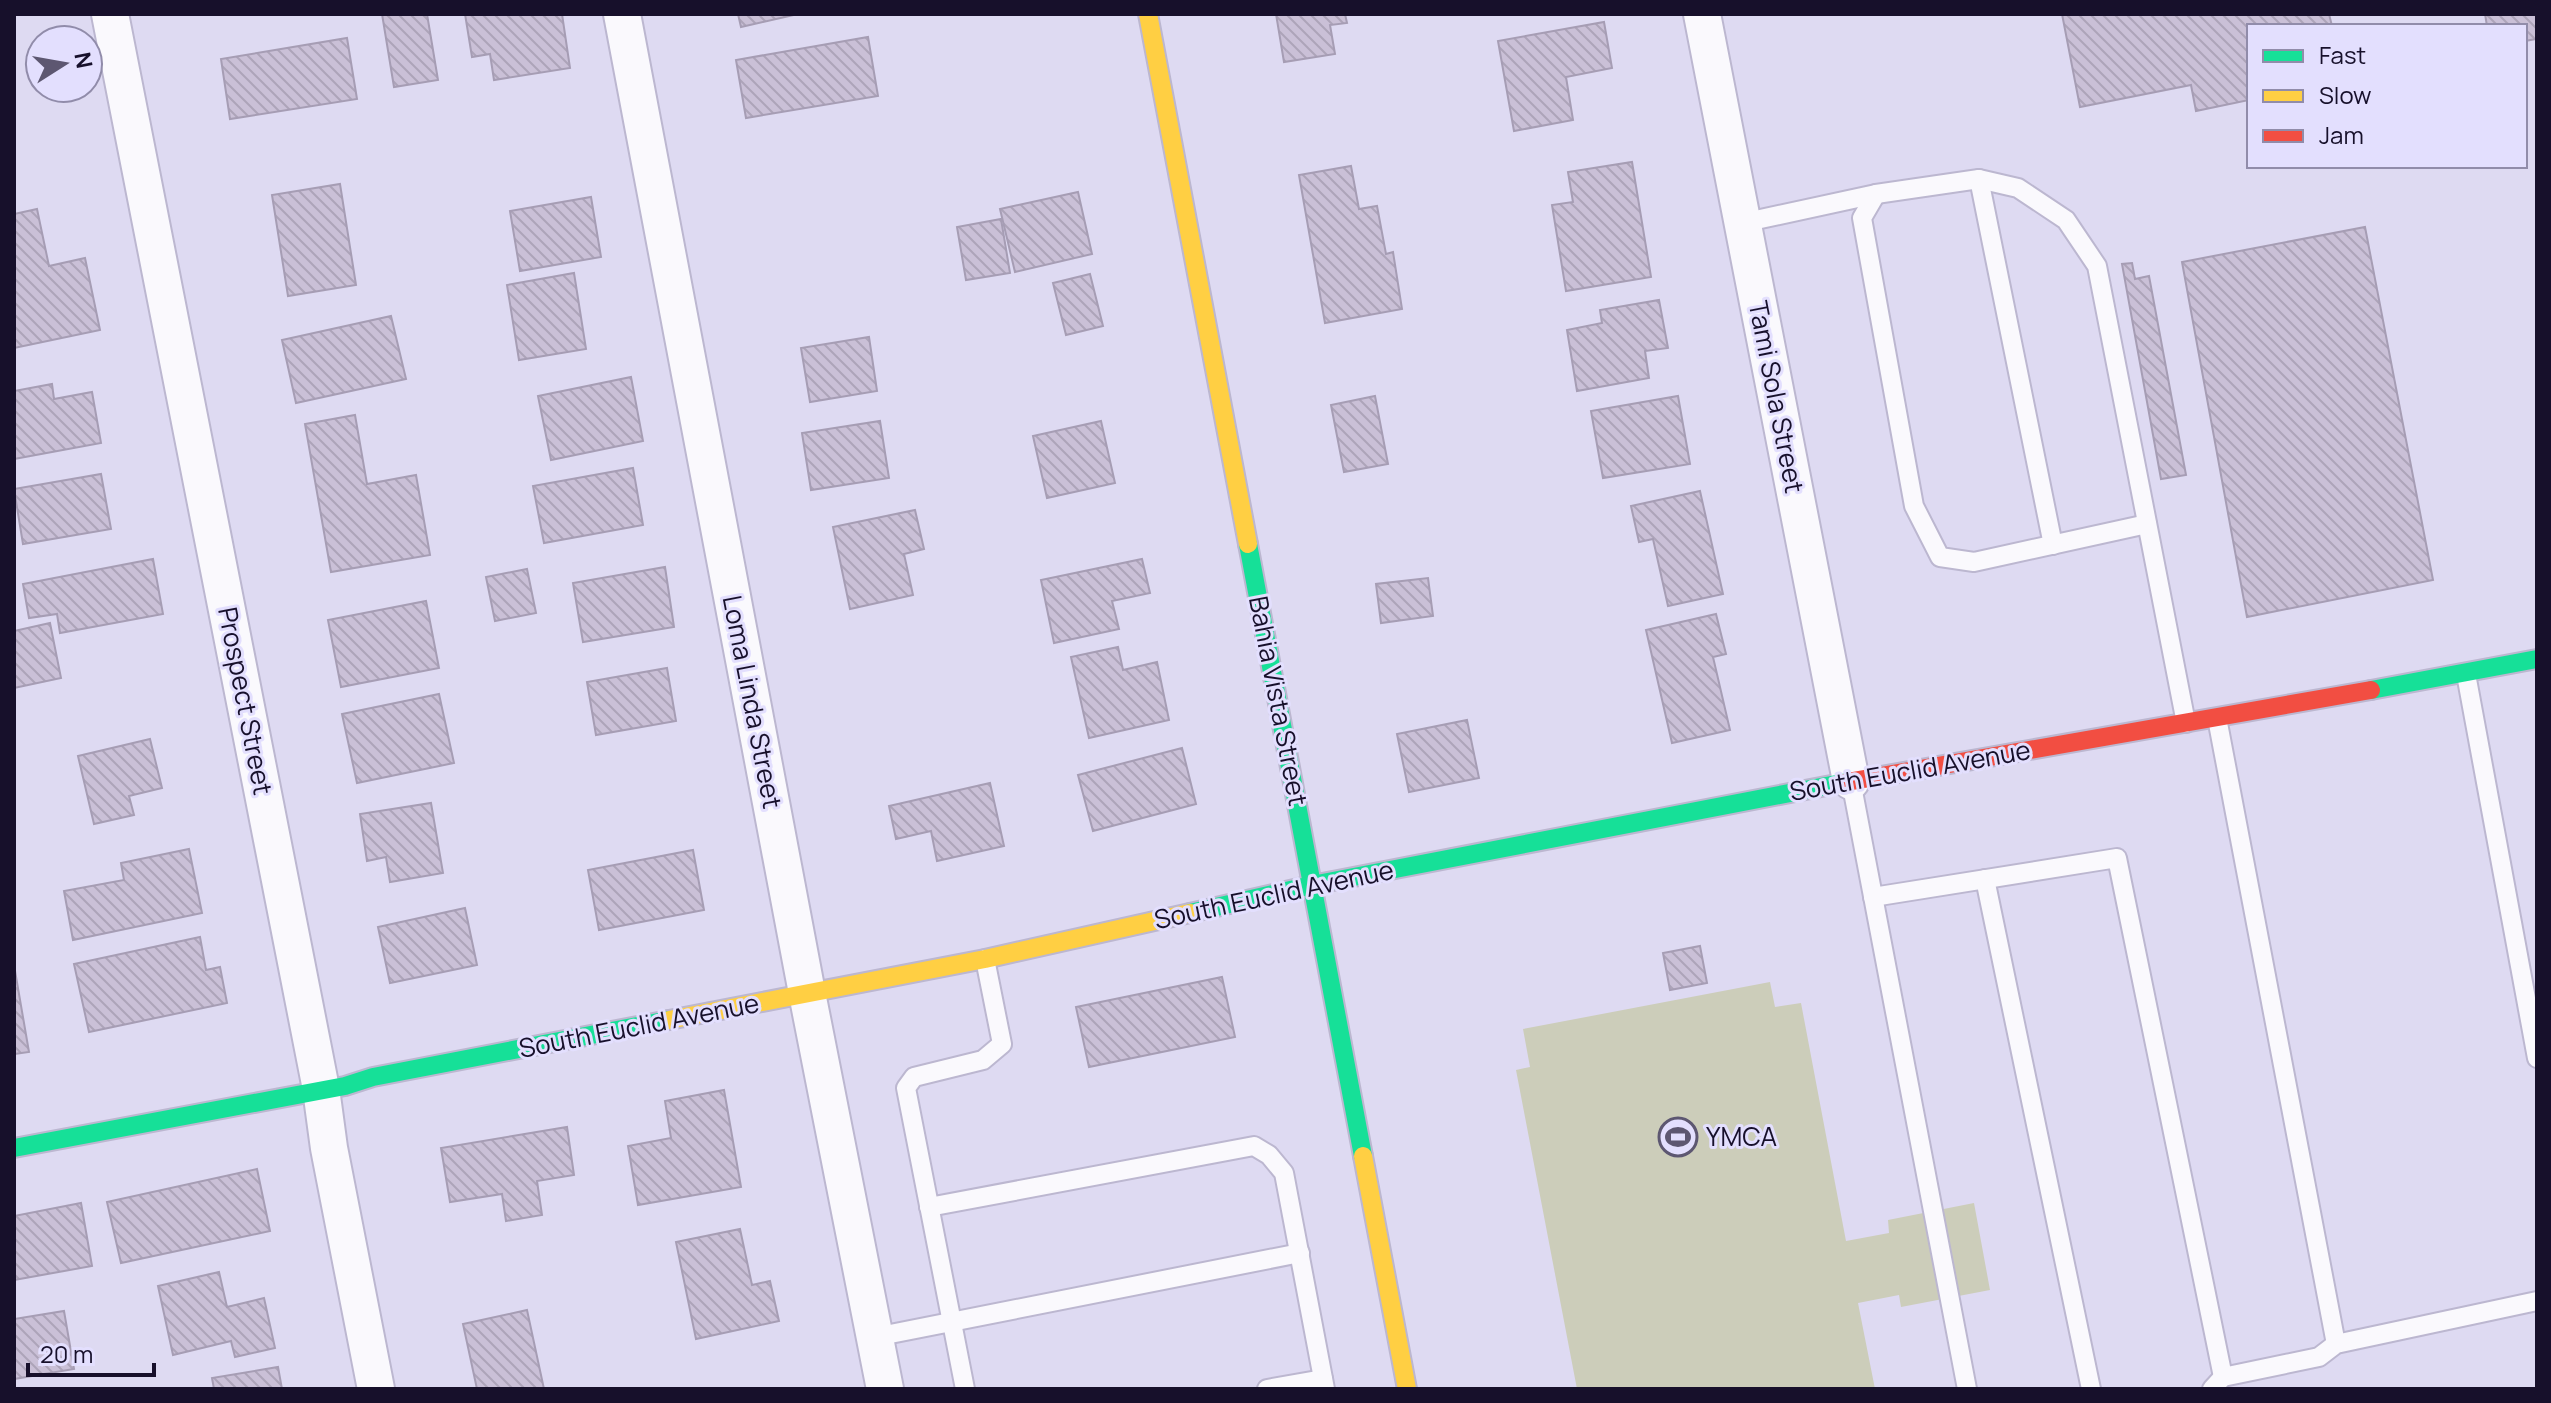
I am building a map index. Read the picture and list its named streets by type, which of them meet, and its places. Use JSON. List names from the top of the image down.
{
  "streets": {
    "street": [
      "Tami Sola Street",
      "Prospect Street",
      "Bahia Vista Street",
      "Loma Linda Street",
      "South Euclid Avenue"
    ]
  },
  "crossings": [
    ["Tami Sola Street", "South Euclid Avenue"],
    ["Prospect Street", "South Euclid Avenue"],
    ["Bahia Vista Street", "South Euclid Avenue"],
    ["Loma Linda Street", "South Euclid Avenue"]
  ],
  "places": {
    "sports": ["YMCA"]
  },
  "legend": ["Fast", "Slow", "Jam"],
  "scale_bar": "20 m",
  "north": "right"
}
